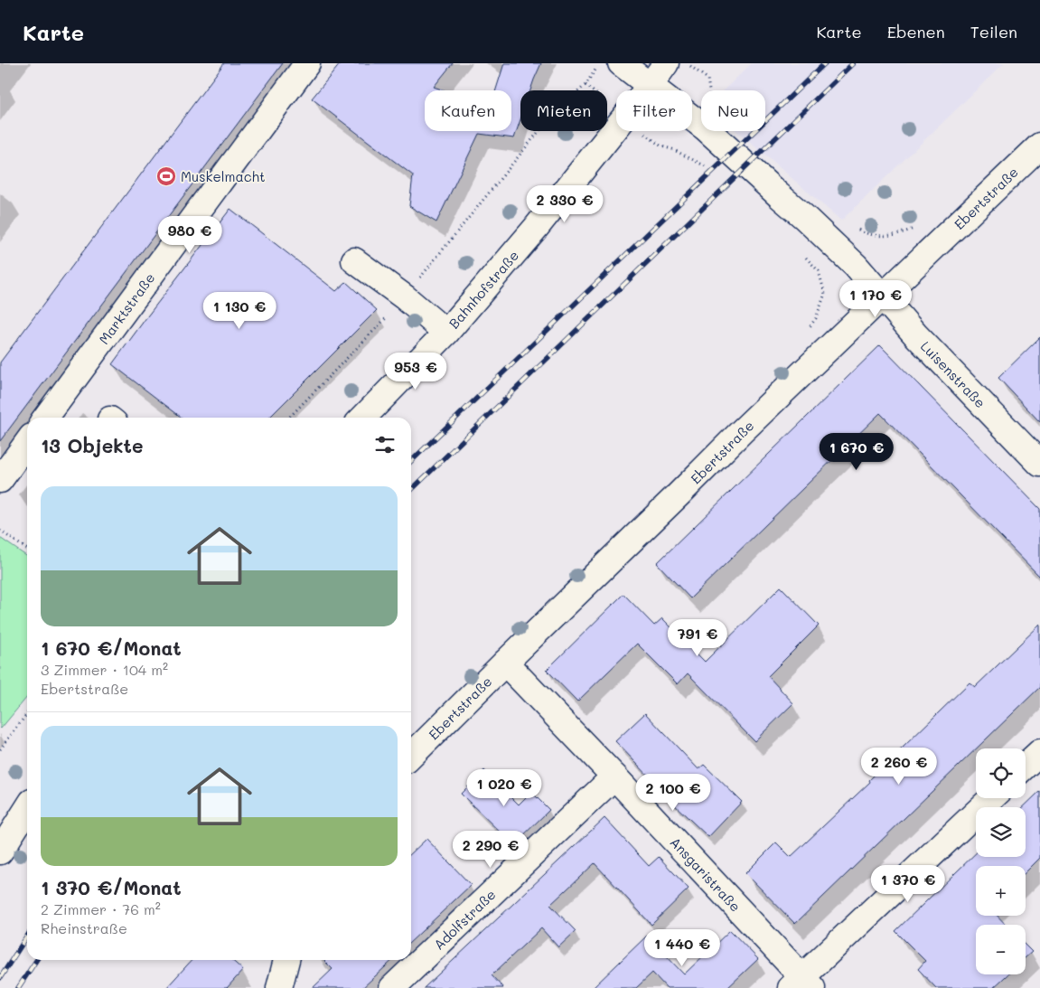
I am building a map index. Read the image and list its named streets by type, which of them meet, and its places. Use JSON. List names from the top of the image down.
{
  "streets": {
    "street": [
      "Ebertstraße",
      "Bahnhofstraße",
      "Marktstraße",
      "Luisenstraße",
      "Ansgaristraße",
      "Adolfstraße"
    ]
  },
  "crossings": [
    ["Ebertstraße", "Luisenstraße"],
    ["Ebertstraße", "Ansgaristraße"],
    ["Bahnhofstraße", "Luisenstraße"],
    ["Ansgaristraße", "Adolfstraße"]
  ],
  "places": {
    "sports": ["Muskelmacht"]
  },
  "page": {
    "header": "Karte",
    "nav": ["Karte", "Ebenen", "Teilen"],
    "chip": [
      "Kaufen",
      "Mieten",
      "Filter",
      "Neu"
    ],
    "price": [
      "2 330 €",
      "980 €",
      "1 170 €",
      "1 130 €",
      "953 €",
      "1 670 €",
      "791 €",
      "2 260 €",
      "1 020 €",
      "2 100 €",
      "2 290 €",
      "1 370 €",
      "1 440 €"
    ],
    "heading": "13 Objekte",
    "list": [
      {
        "name": "1 670 €/Monat",
        "note": "3 Zimmer · 104 m² · Ebertstraße"
      },
      {
        "name": "1 370 €/Monat",
        "note": "2 Zimmer · 76 m² · Rheinstraße"
      }
    ],
    "map_buttons": ["+", "−"]
  }
}
